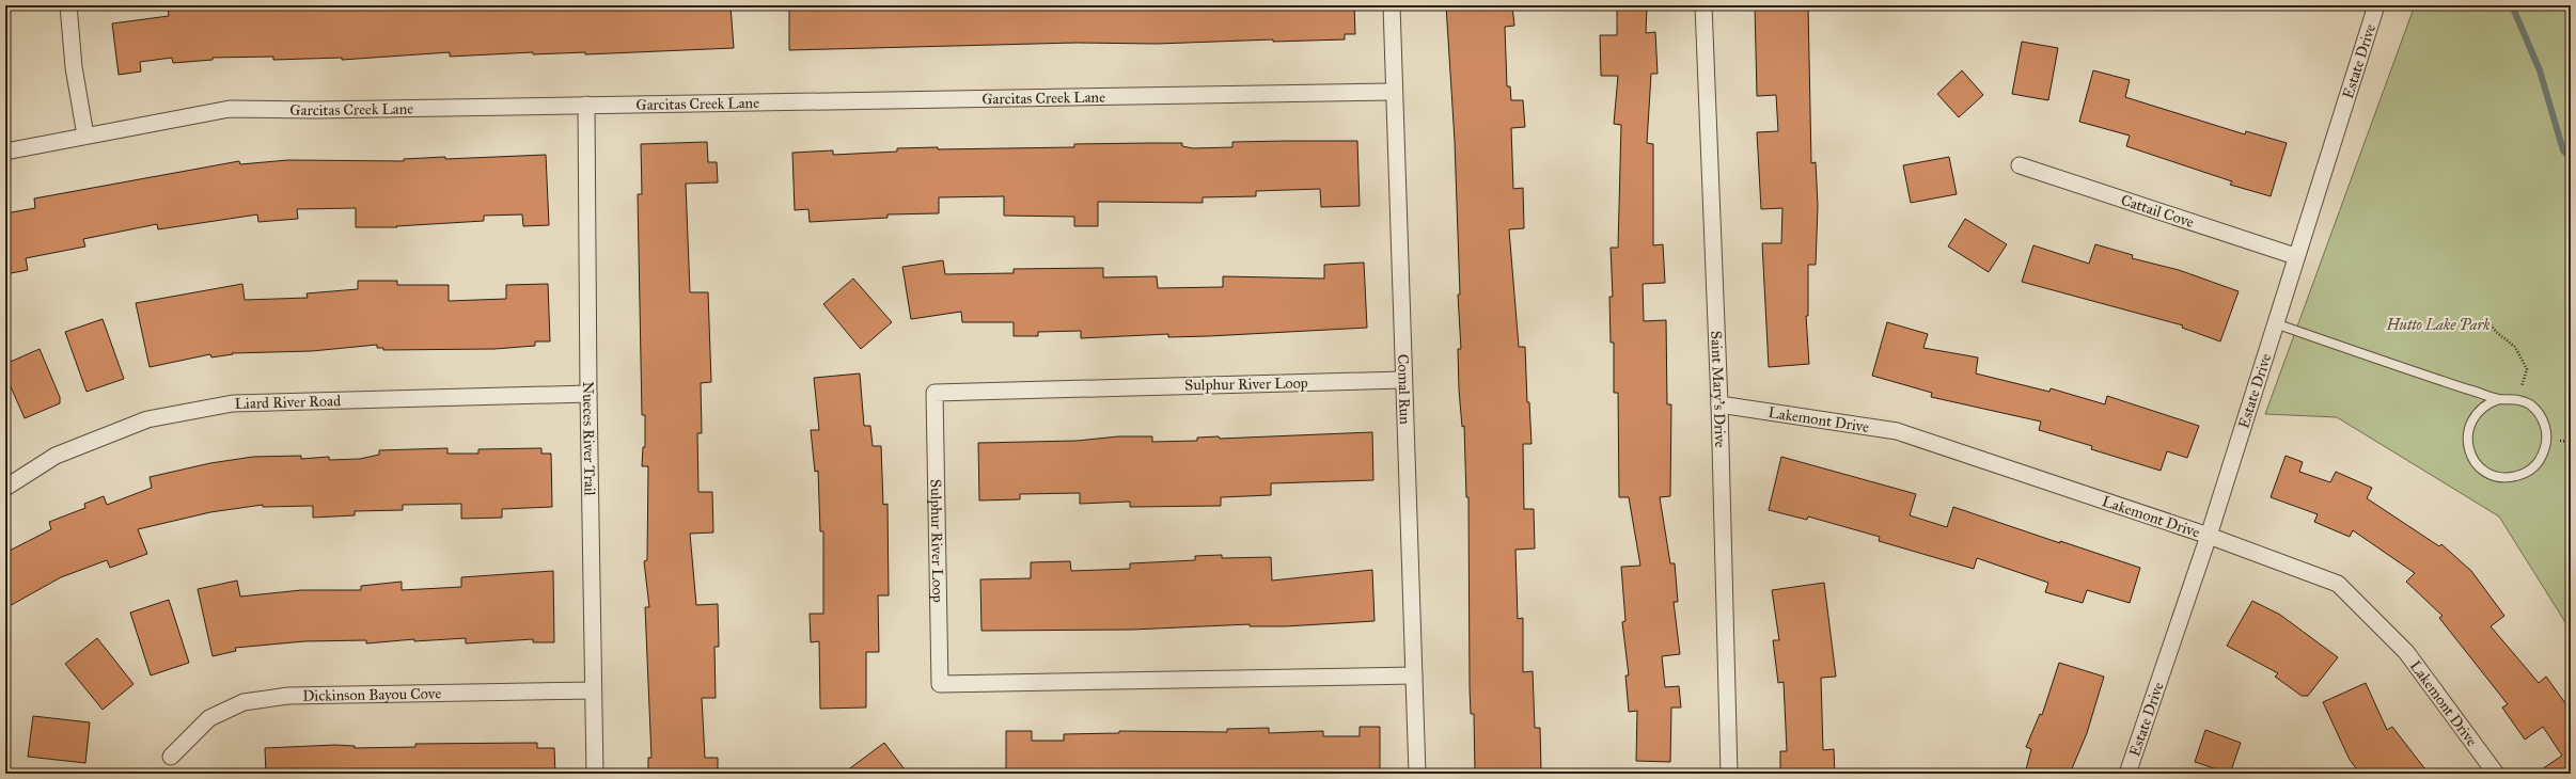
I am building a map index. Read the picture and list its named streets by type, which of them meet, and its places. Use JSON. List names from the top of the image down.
{
  "streets": {
    "street": [
      "Estate Drive",
      "Garcitas Creek Lane",
      "Cattail Cove",
      "Sulphur River Loop",
      "Comal Run",
      "Saint Mary's Drive",
      "Liard River Road",
      "Lakemont Drive",
      "Nueces River Trail",
      "Dickinson Bayou Cove"
    ]
  },
  "crossings": [
    ["Estate Drive", "Cattail Cove"],
    ["Estate Drive", "Lakemont Drive"],
    ["Garcitas Creek Lane", "Comal Run"],
    ["Garcitas Creek Lane", "Nueces River Trail"],
    ["Sulphur River Loop", "Comal Run"],
    ["Saint Mary's Drive", "Lakemont Drive"],
    ["Liard River Road", "Nueces River Trail"],
    ["Nueces River Trail", "Dickinson Bayou Cove"]
  ],
  "parks": ["Hutto Lake Park"]
}
